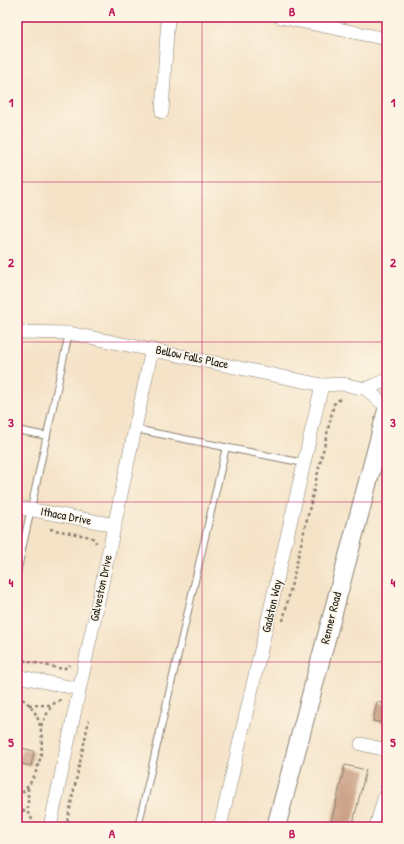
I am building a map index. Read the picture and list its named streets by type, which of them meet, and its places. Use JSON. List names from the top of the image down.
{
  "streets": {
    "main road": ["Renner Road"],
    "street": [
      "Bellow Falls Place",
      "Ithaca Drive",
      "Galveston Drive",
      "Gadston Way"
    ]
  },
  "crossings": [
    ["Bellow Falls Place", "Galveston Drive"],
    ["Bellow Falls Place", "Gadston Way"],
    ["Bellow Falls Place", "Renner Road"],
    ["Ithaca Drive", "Galveston Drive"]
  ],
  "grid": {
    "columns": ["A", "B"],
    "rows": [
      "1",
      "2",
      "3",
      "4",
      "5"
    ]
  }
}
